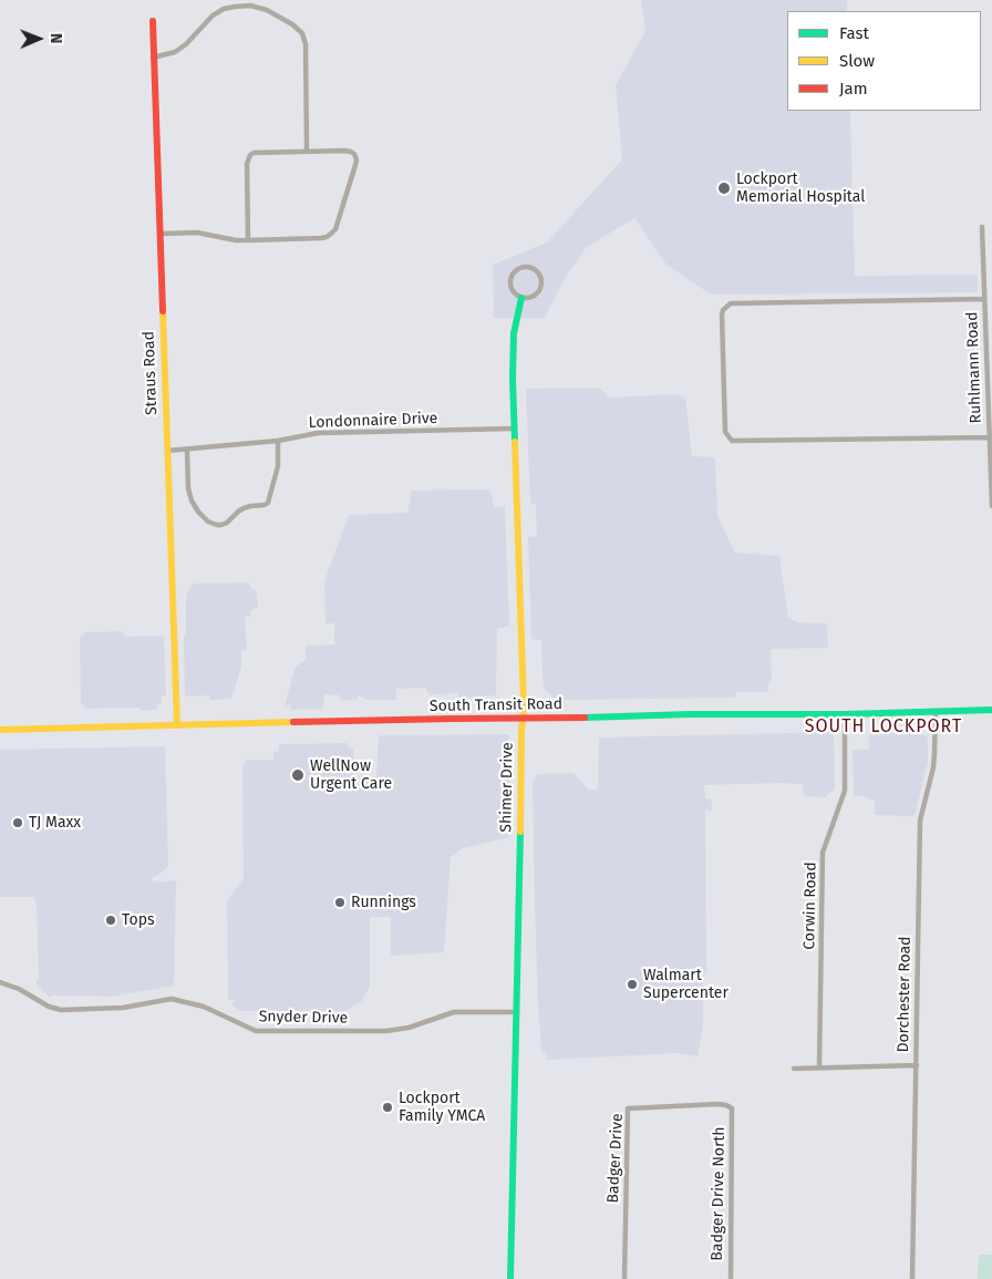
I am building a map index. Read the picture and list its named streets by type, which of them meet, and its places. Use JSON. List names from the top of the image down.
{
  "streets": {
    "main road": ["Straus Road", "South Transit Road", "Shimer Drive"],
    "street": [
      "Ruhlmann Road",
      "Londonnaire Drive",
      "Corwin Road",
      "Dorchester Road",
      "Snyder Drive",
      "Badger Drive",
      "Badger Drive North"
    ]
  },
  "crossings": [
    ["Straus Road", "Londonnaire Drive"],
    ["Straus Road", "South Transit Road"],
    ["Londonnaire Drive", "Shimer Drive"],
    ["South Transit Road", "Shimer Drive"],
    ["South Transit Road", "Corwin Road"],
    ["South Transit Road", "Dorchester Road"],
    ["Shimer Drive", "Snyder Drive"],
    ["Badger Drive", "Badger Drive North"]
  ],
  "districts": ["SOUTH LOCKPORT"],
  "places": [
    "Lockport Memorial Hospital",
    "WellNow Urgent Care",
    "TJ Maxx",
    "Runnings",
    "Tops",
    "Walmart Supercenter",
    "Lockport Family YMCA"
  ],
  "legend": ["Fast", "Slow", "Jam"],
  "north": "right"
}
